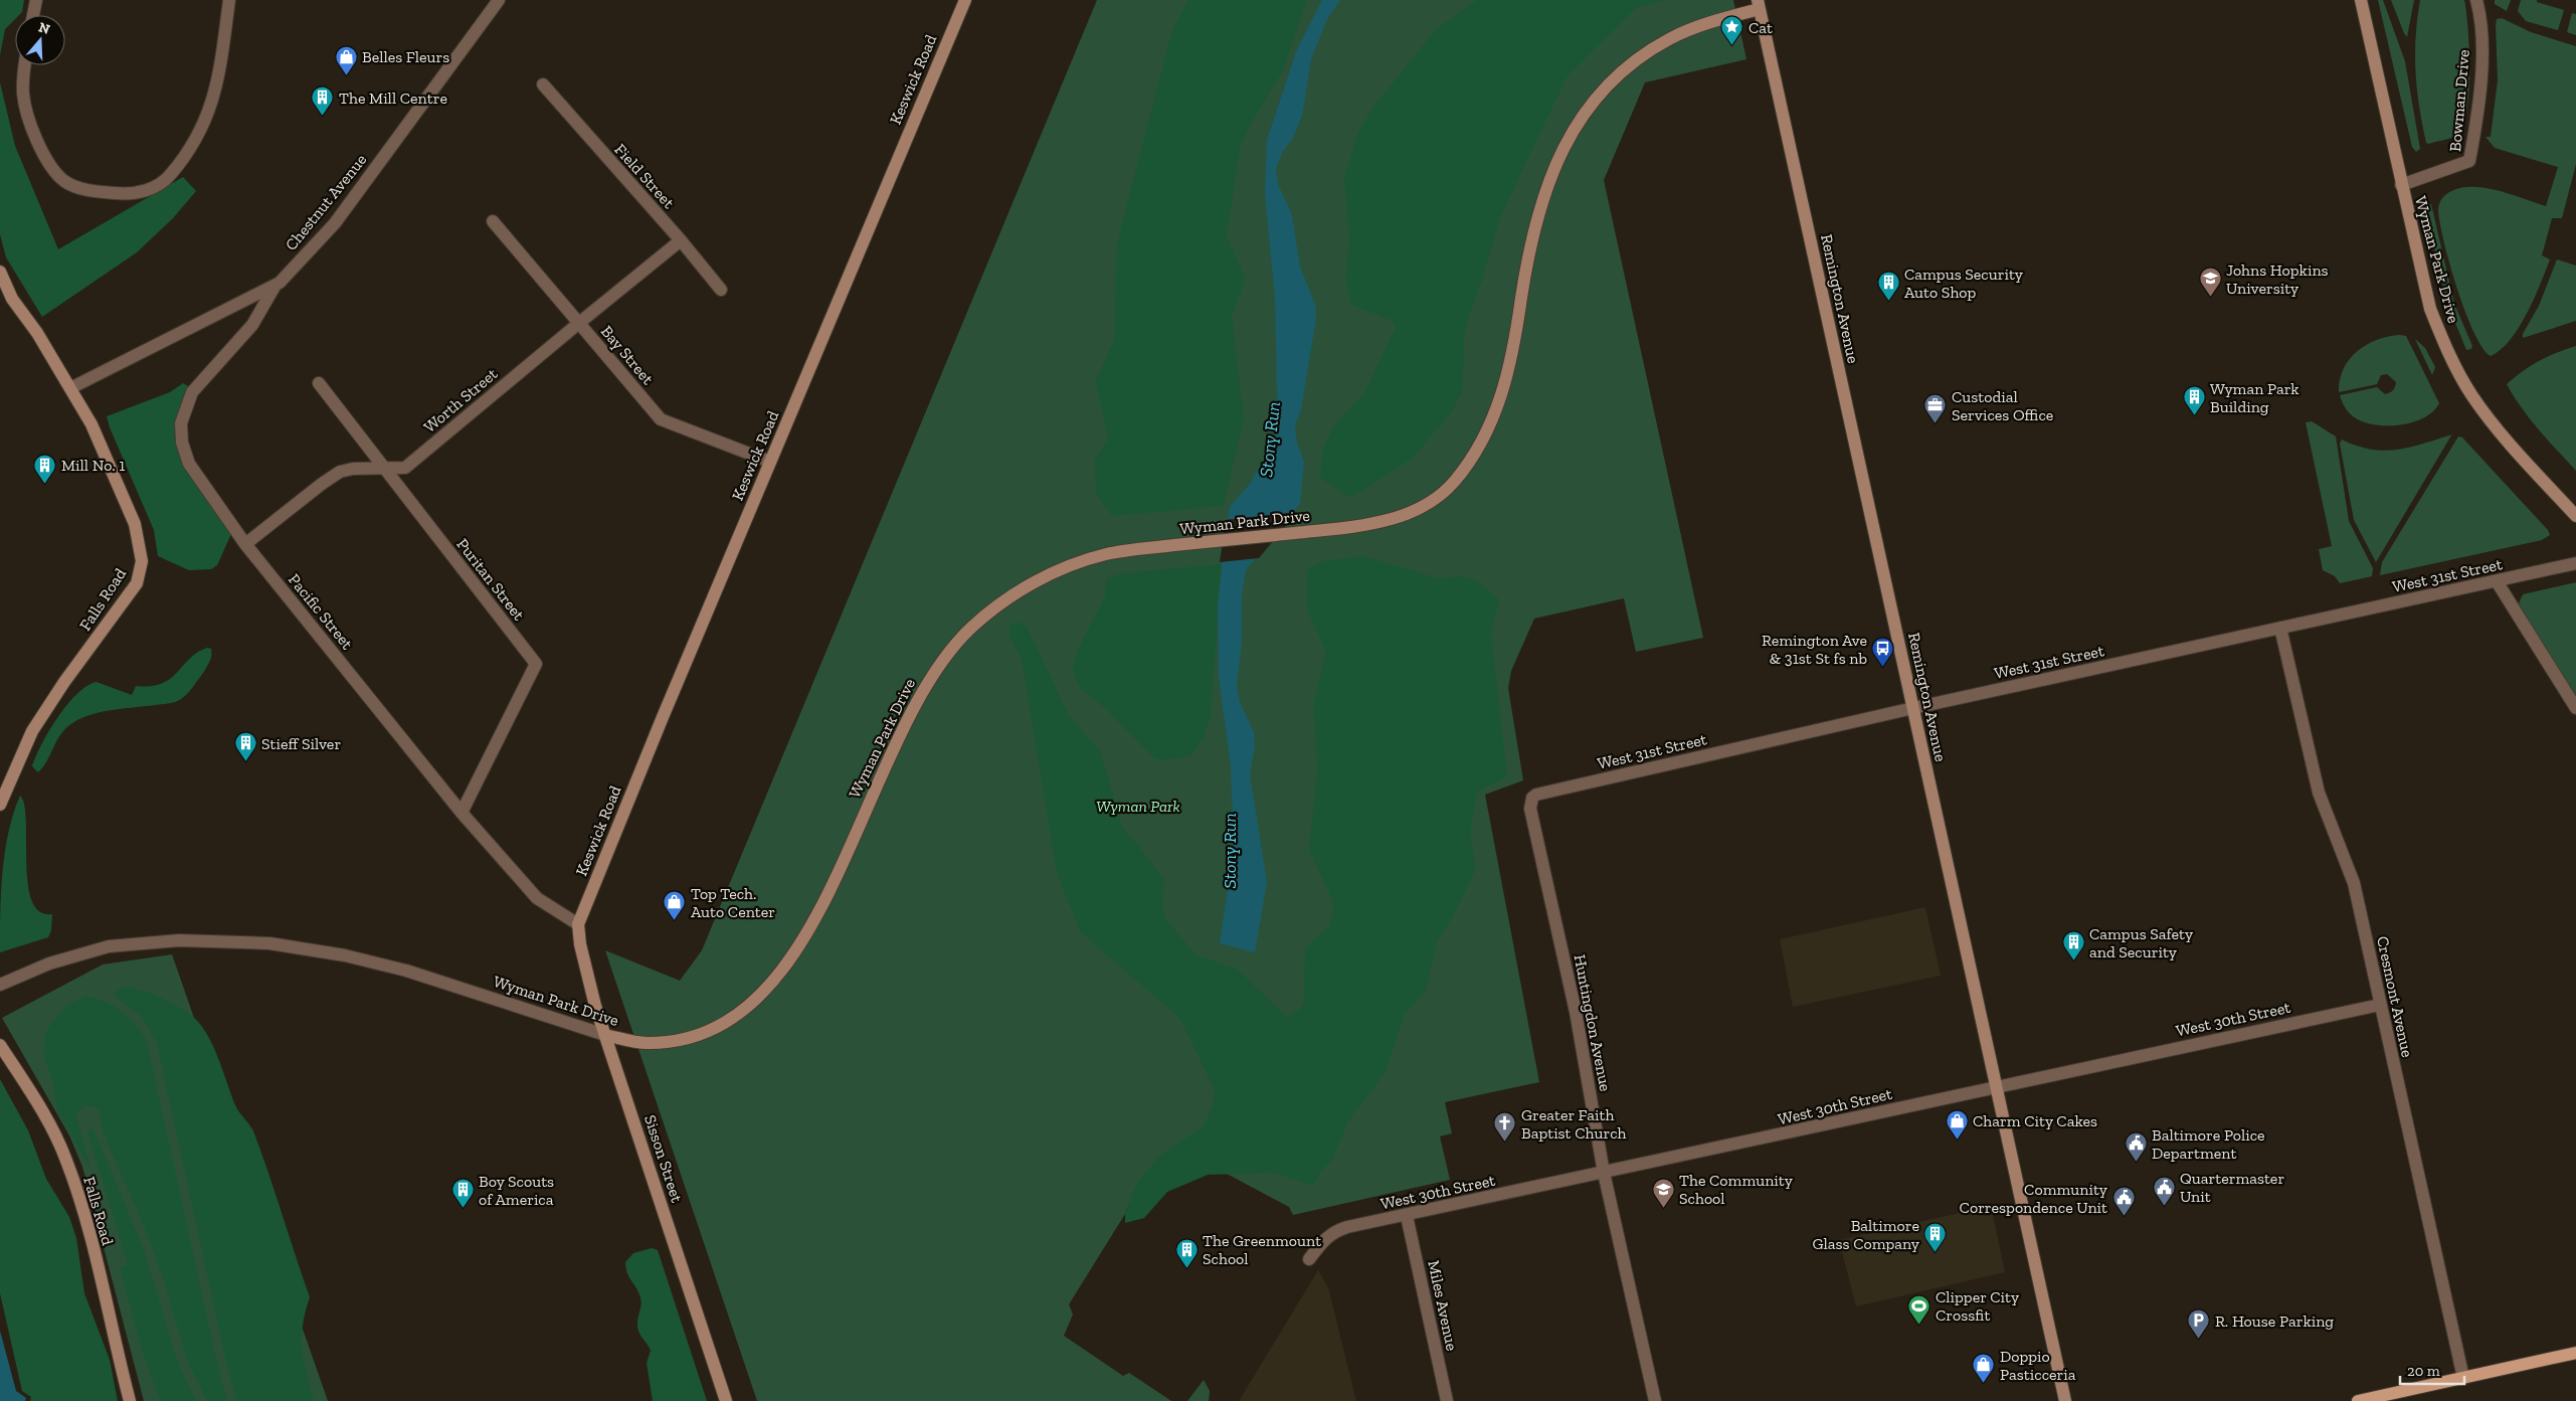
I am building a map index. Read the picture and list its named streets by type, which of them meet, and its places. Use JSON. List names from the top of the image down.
{
  "streets": {
    "street": [
      "Keswick Road",
      "Bowman Drive",
      "Field Street",
      "Chestnut Avenue",
      "Wyman Park Drive",
      "Remington Avenue",
      "Bay Street",
      "Worth Street",
      "West 31st Street",
      "Puritan Street",
      "Falls Road",
      "Pacific Street",
      "Cresmont Avenue",
      "West 30th Street",
      "Huntingdon Avenue",
      "Sisson Street",
      "Miles Avenue"
    ]
  },
  "crossings": [
    ["Keswick Road", "Bay Street"],
    ["Keswick Road", "Pacific Street"],
    ["Keswick Road", "Sisson Street"],
    ["Bowman Drive", "Wyman Park Drive"],
    ["Field Street", "Worth Street"],
    ["Chestnut Avenue", "Falls Road"],
    ["Chestnut Avenue", "Pacific Street"],
    ["Wyman Park Drive", "Remington Avenue"],
    ["Wyman Park Drive", "Sisson Street"],
    ["Remington Avenue", "West 31st Street"],
    ["Remington Avenue", "West 30th Street"],
    ["Bay Street", "Worth Street"],
    ["Worth Street", "Puritan Street"],
    ["Worth Street", "Pacific Street"],
    ["West 31st Street", "Cresmont Avenue"],
    ["West 31st Street", "Huntingdon Avenue"],
    ["Puritan Street", "Pacific Street"],
    ["Pacific Street", "Sisson Street"],
    ["Cresmont Avenue", "West 30th Street"],
    ["West 30th Street", "Huntingdon Avenue"],
    ["West 30th Street", "Miles Avenue"]
  ],
  "water": ["Stony Run"],
  "parks": ["Wyman Park"],
  "places": {
    "place": ["Cat"],
    "shop": [
      "Belles Fleurs",
      "Top Tech. Auto Center",
      "Charm City Cakes",
      "Doppio Pasticceria"
    ],
    "building": [
      "The Mill Centre",
      "Campus Security Auto Shop",
      "Wyman Park Building",
      "Mill No. 1",
      "Stieff Silver",
      "Campus Safety and Security",
      "Boy Scouts of America",
      "Baltimore Glass Company",
      "The Greenmount School"
    ],
    "school or university": ["Johns Hopkins University", "The Community School"],
    "office": ["Custodial Services Office"],
    "bus stop": ["Remington Ave & 31st St fs nb"],
    "church": ["Greater Faith Baptist Church"],
    "public building": ["Baltimore Police Department", "Quartermaster Unit", "Community Correspondence Unit"],
    "sports": ["Clipper City Crossfit"],
    "parking": ["R. House Parking"]
  },
  "scale_bar": "20 m",
  "north": "top"
}
